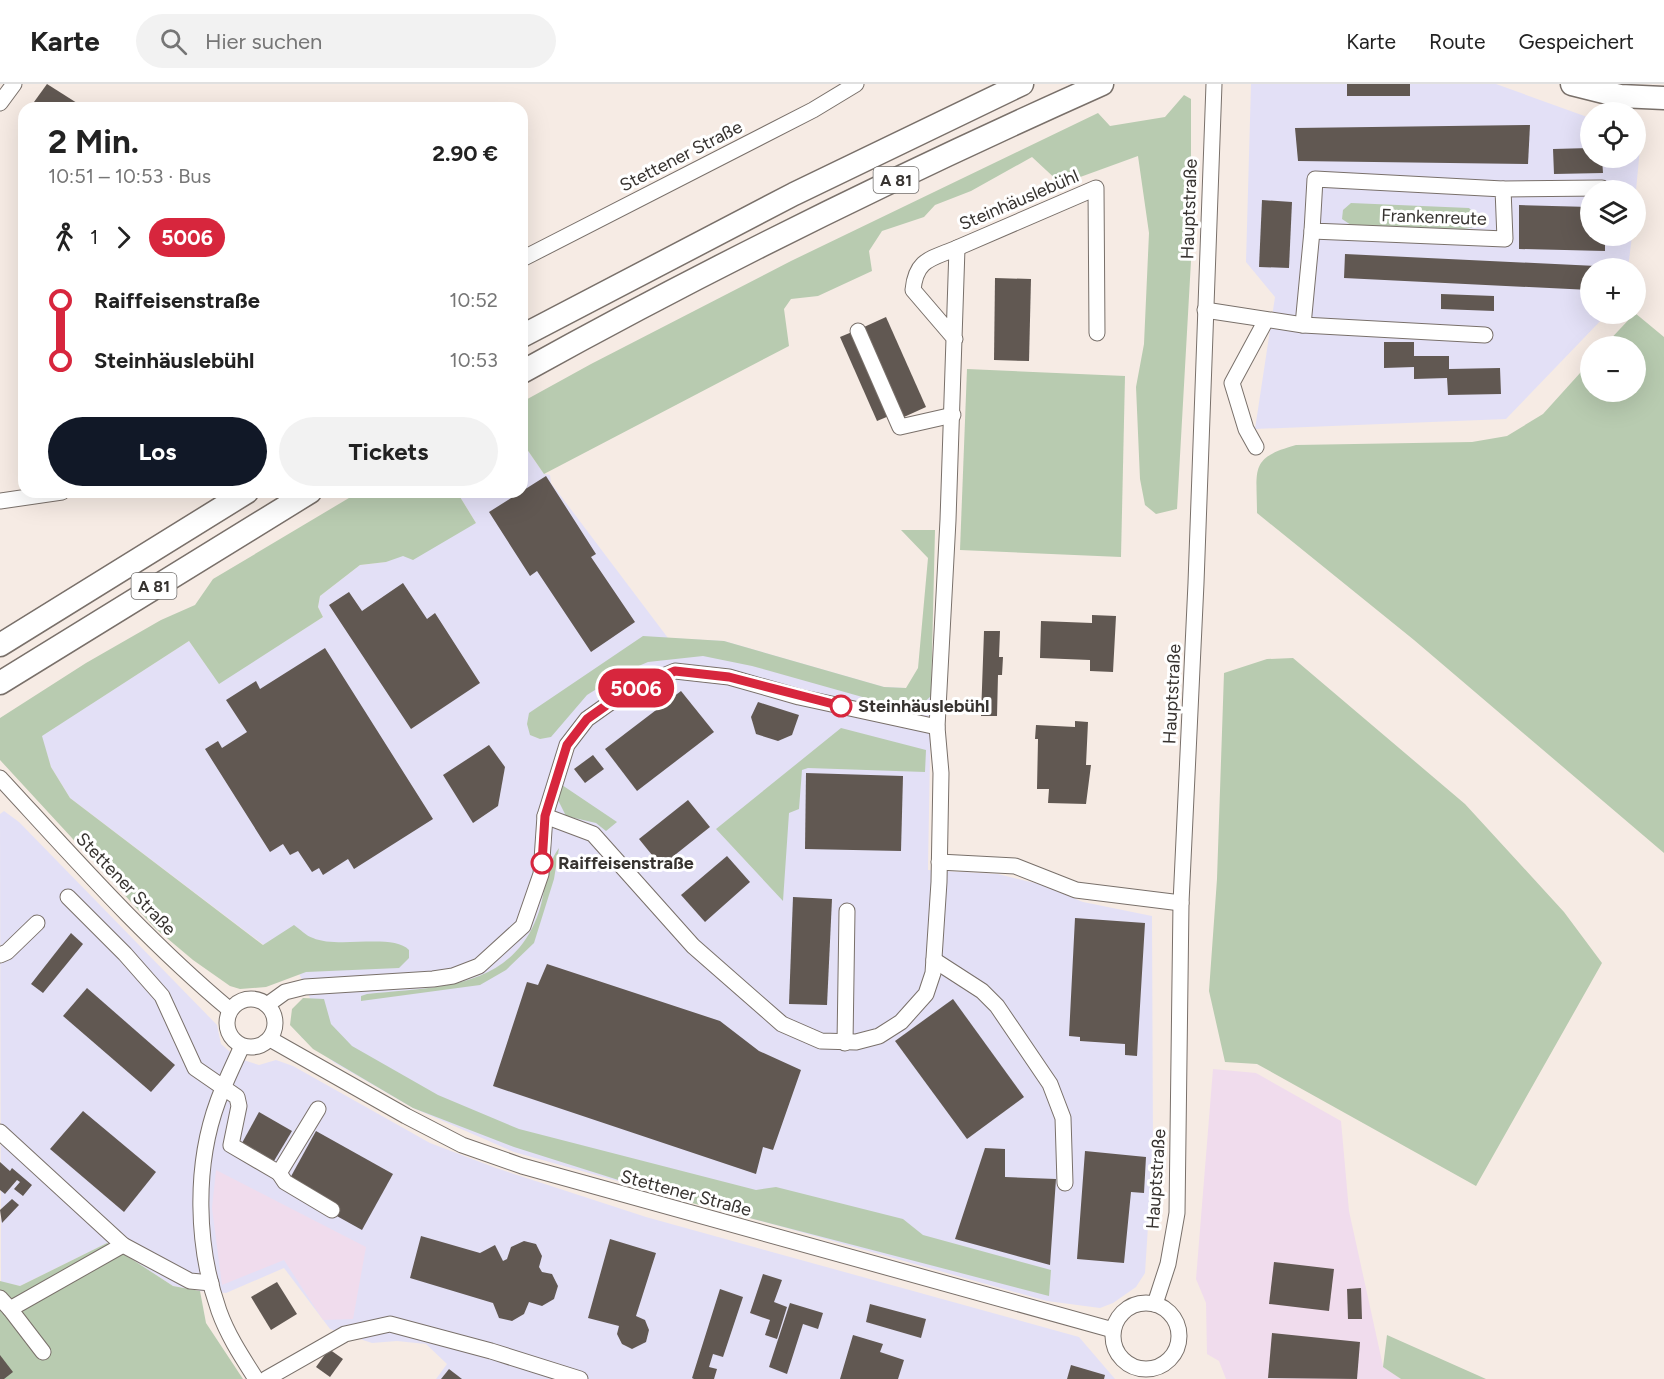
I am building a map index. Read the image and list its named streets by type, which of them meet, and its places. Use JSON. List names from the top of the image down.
{
  "streets": {
    "highway": ["A 81"],
    "street": [
      "Stettener Straße",
      "Steinhäuslebühl",
      "Hauptstraße",
      "Frankenreute"
    ]
  },
  "crossings": [
    ["Stettener Straße", "Hauptstraße"]
  ],
  "places": ["Steinhäuslebühl", "Raiffeisenstraße"],
  "lines": ["bus line 5006"],
  "page": {
    "header": "Karte",
    "search": "Hier suchen",
    "nav": ["Karte", "Route", "Gespeichert"],
    "on_map": "5006",
    "map_buttons": ["+", "−"],
    "heading": ["2 Min.", "10:51 – 10:53 · Bus", "2.90 €"],
    "legs": ["1", "5006"],
    "list": [
      {
        "name": "Raiffeisenstraße",
        "value": "10:52"
      },
      {
        "name": "Steinhäuslebühl",
        "value": "10:53"
      }
    ],
    "buttons": ["Los", "Tickets"]
  }
}
